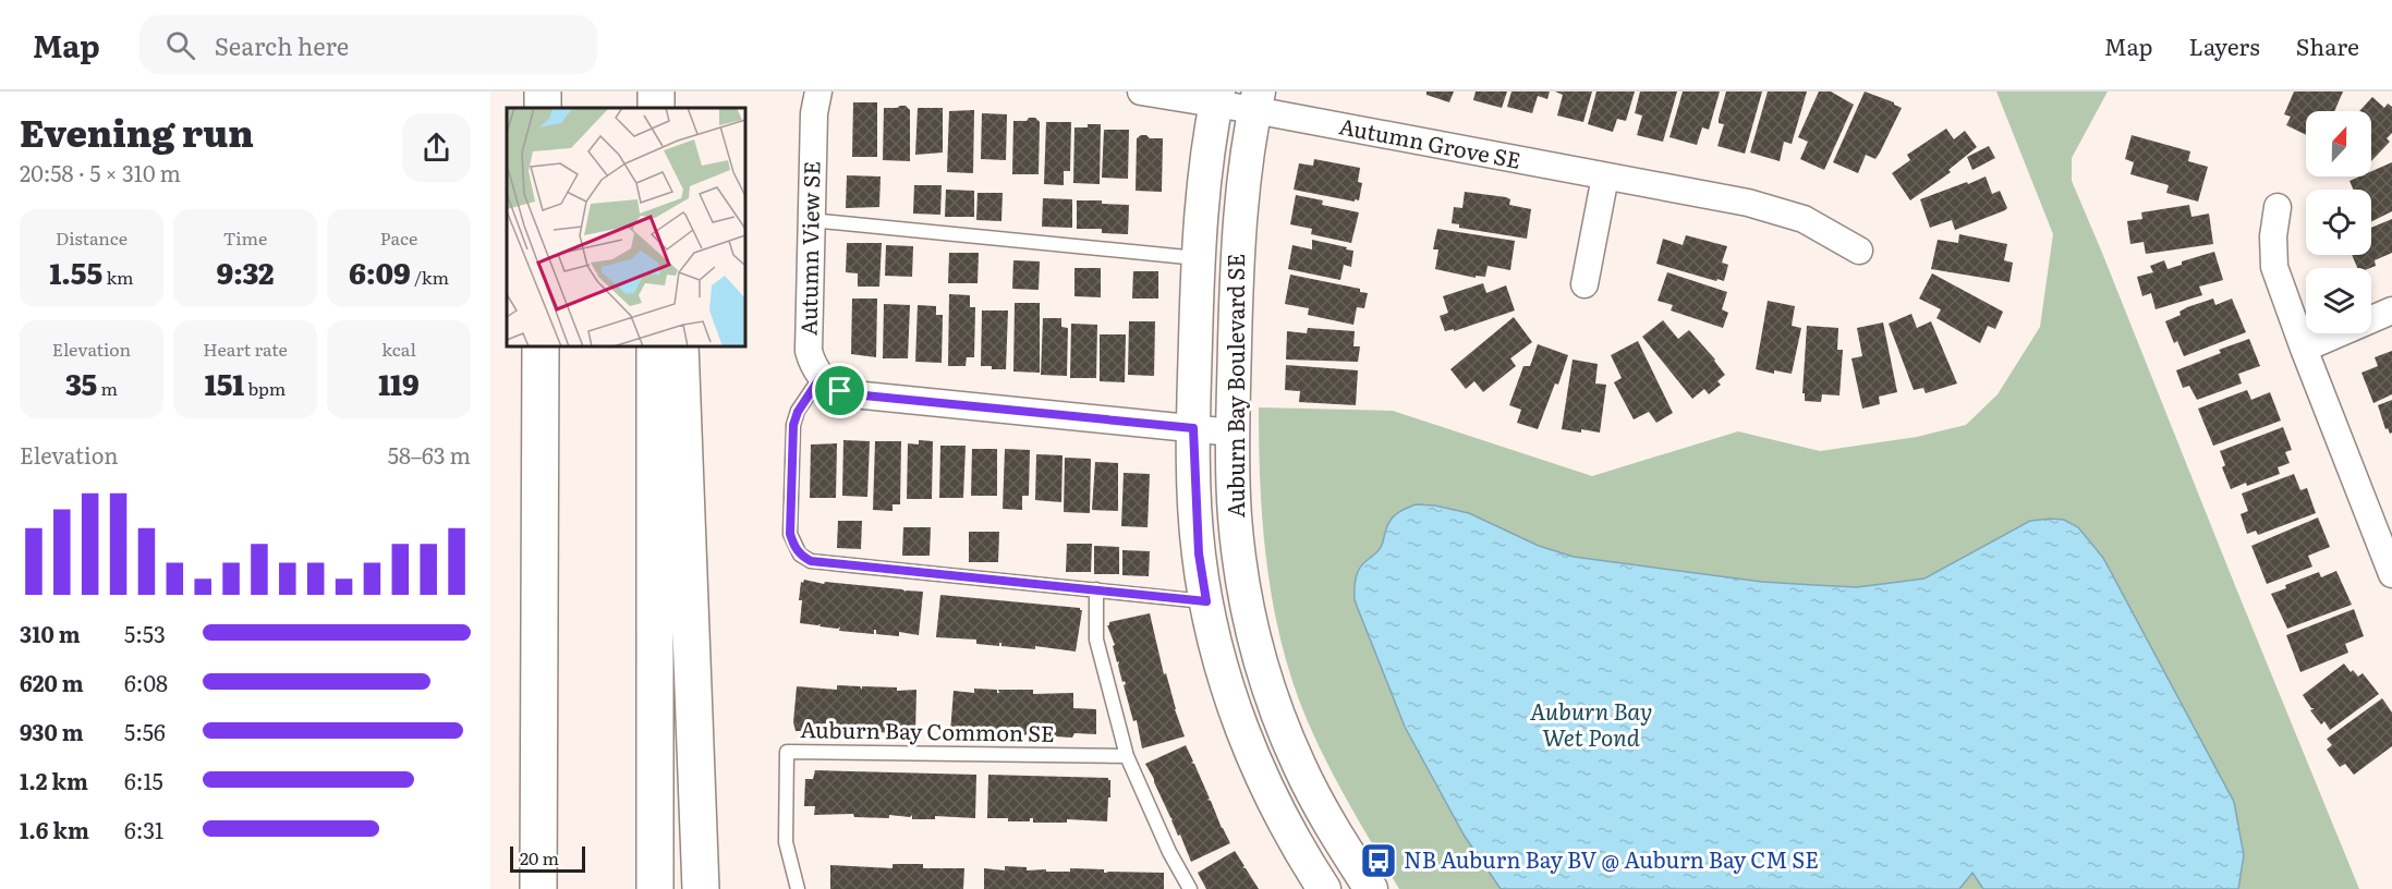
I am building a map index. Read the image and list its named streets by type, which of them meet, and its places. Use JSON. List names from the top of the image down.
{
  "streets": {
    "street": ["Autumn Grove SE", "Autumn View SE", "Auburn Bay Boulevard SE"],
    "lane": ["Auburn Bay Common SE"]
  },
  "crossings": [
    ["Autumn Grove SE", "Auburn Bay Boulevard SE"]
  ],
  "water": ["Auburn Bay Wet Pond"],
  "places": {
    "bus stop": ["NB Auburn Bay BV @ Auburn Bay CM SE"]
  },
  "scale_bar": "20 m",
  "north": "top",
  "page": {
    "header": "Map",
    "search": "Search here",
    "nav": ["Map", "Layers", "Share"],
    "heading": ["Evening run", "20:58 · 5 × 310 m"],
    "stats": [
      ["Distance", "1.55 km"],
      ["Time", "9:32"],
      ["Pace", "6:09 /km"],
      ["Elevation", "35 m"],
      ["Heart rate", "151 bpm"],
      ["kcal", "119"]
    ],
    "chart": ["Elevation", "58–63 m"],
    "list": [
      {
        "name": "310 m",
        "note": "5:53"
      },
      {
        "name": "620 m",
        "note": "6:08"
      },
      {
        "name": "930 m",
        "note": "5:56"
      },
      {
        "name": "1.2 km",
        "note": "6:15"
      },
      {
        "name": "1.6 km",
        "note": "6:31"
      }
    ],
    "scale": "20 m"
  }
}
